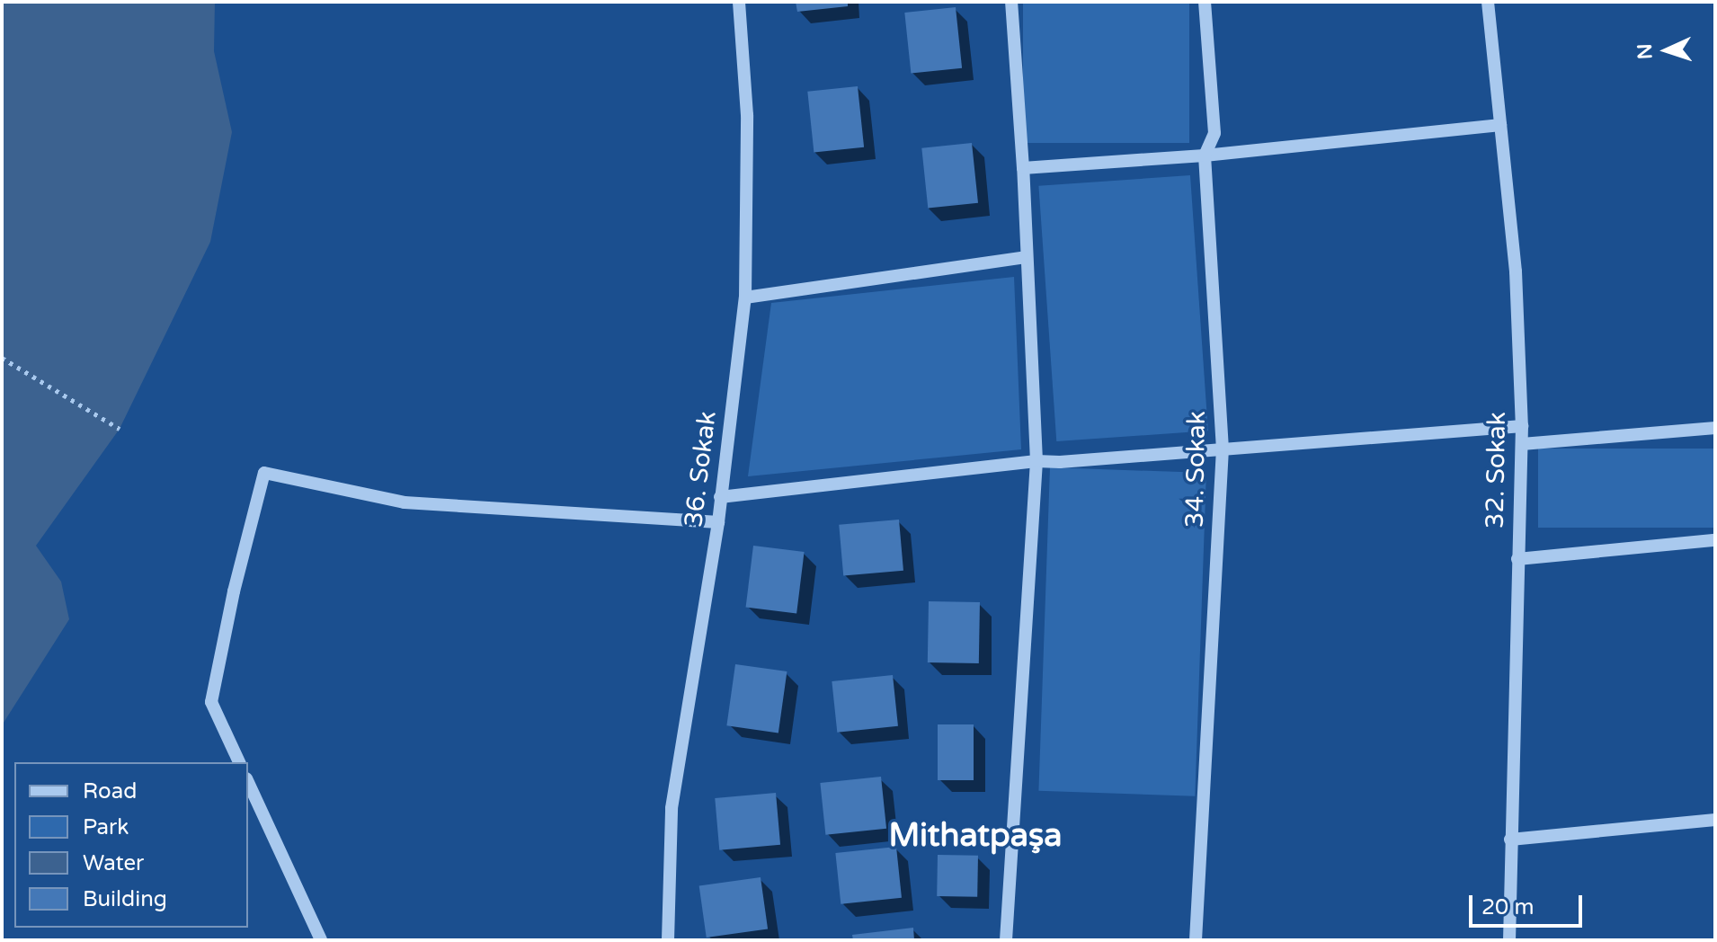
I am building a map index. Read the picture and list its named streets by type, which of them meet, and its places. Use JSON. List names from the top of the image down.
{
  "streets": {
    "street": ["36. Sokak", "34. Sokak", "32. Sokak"]
  },
  "districts": ["Mithatpaşa"],
  "legend": [
    "Road",
    "Park",
    "Water",
    "Building"
  ],
  "scale_bar": "20 m",
  "north": "left"
}
